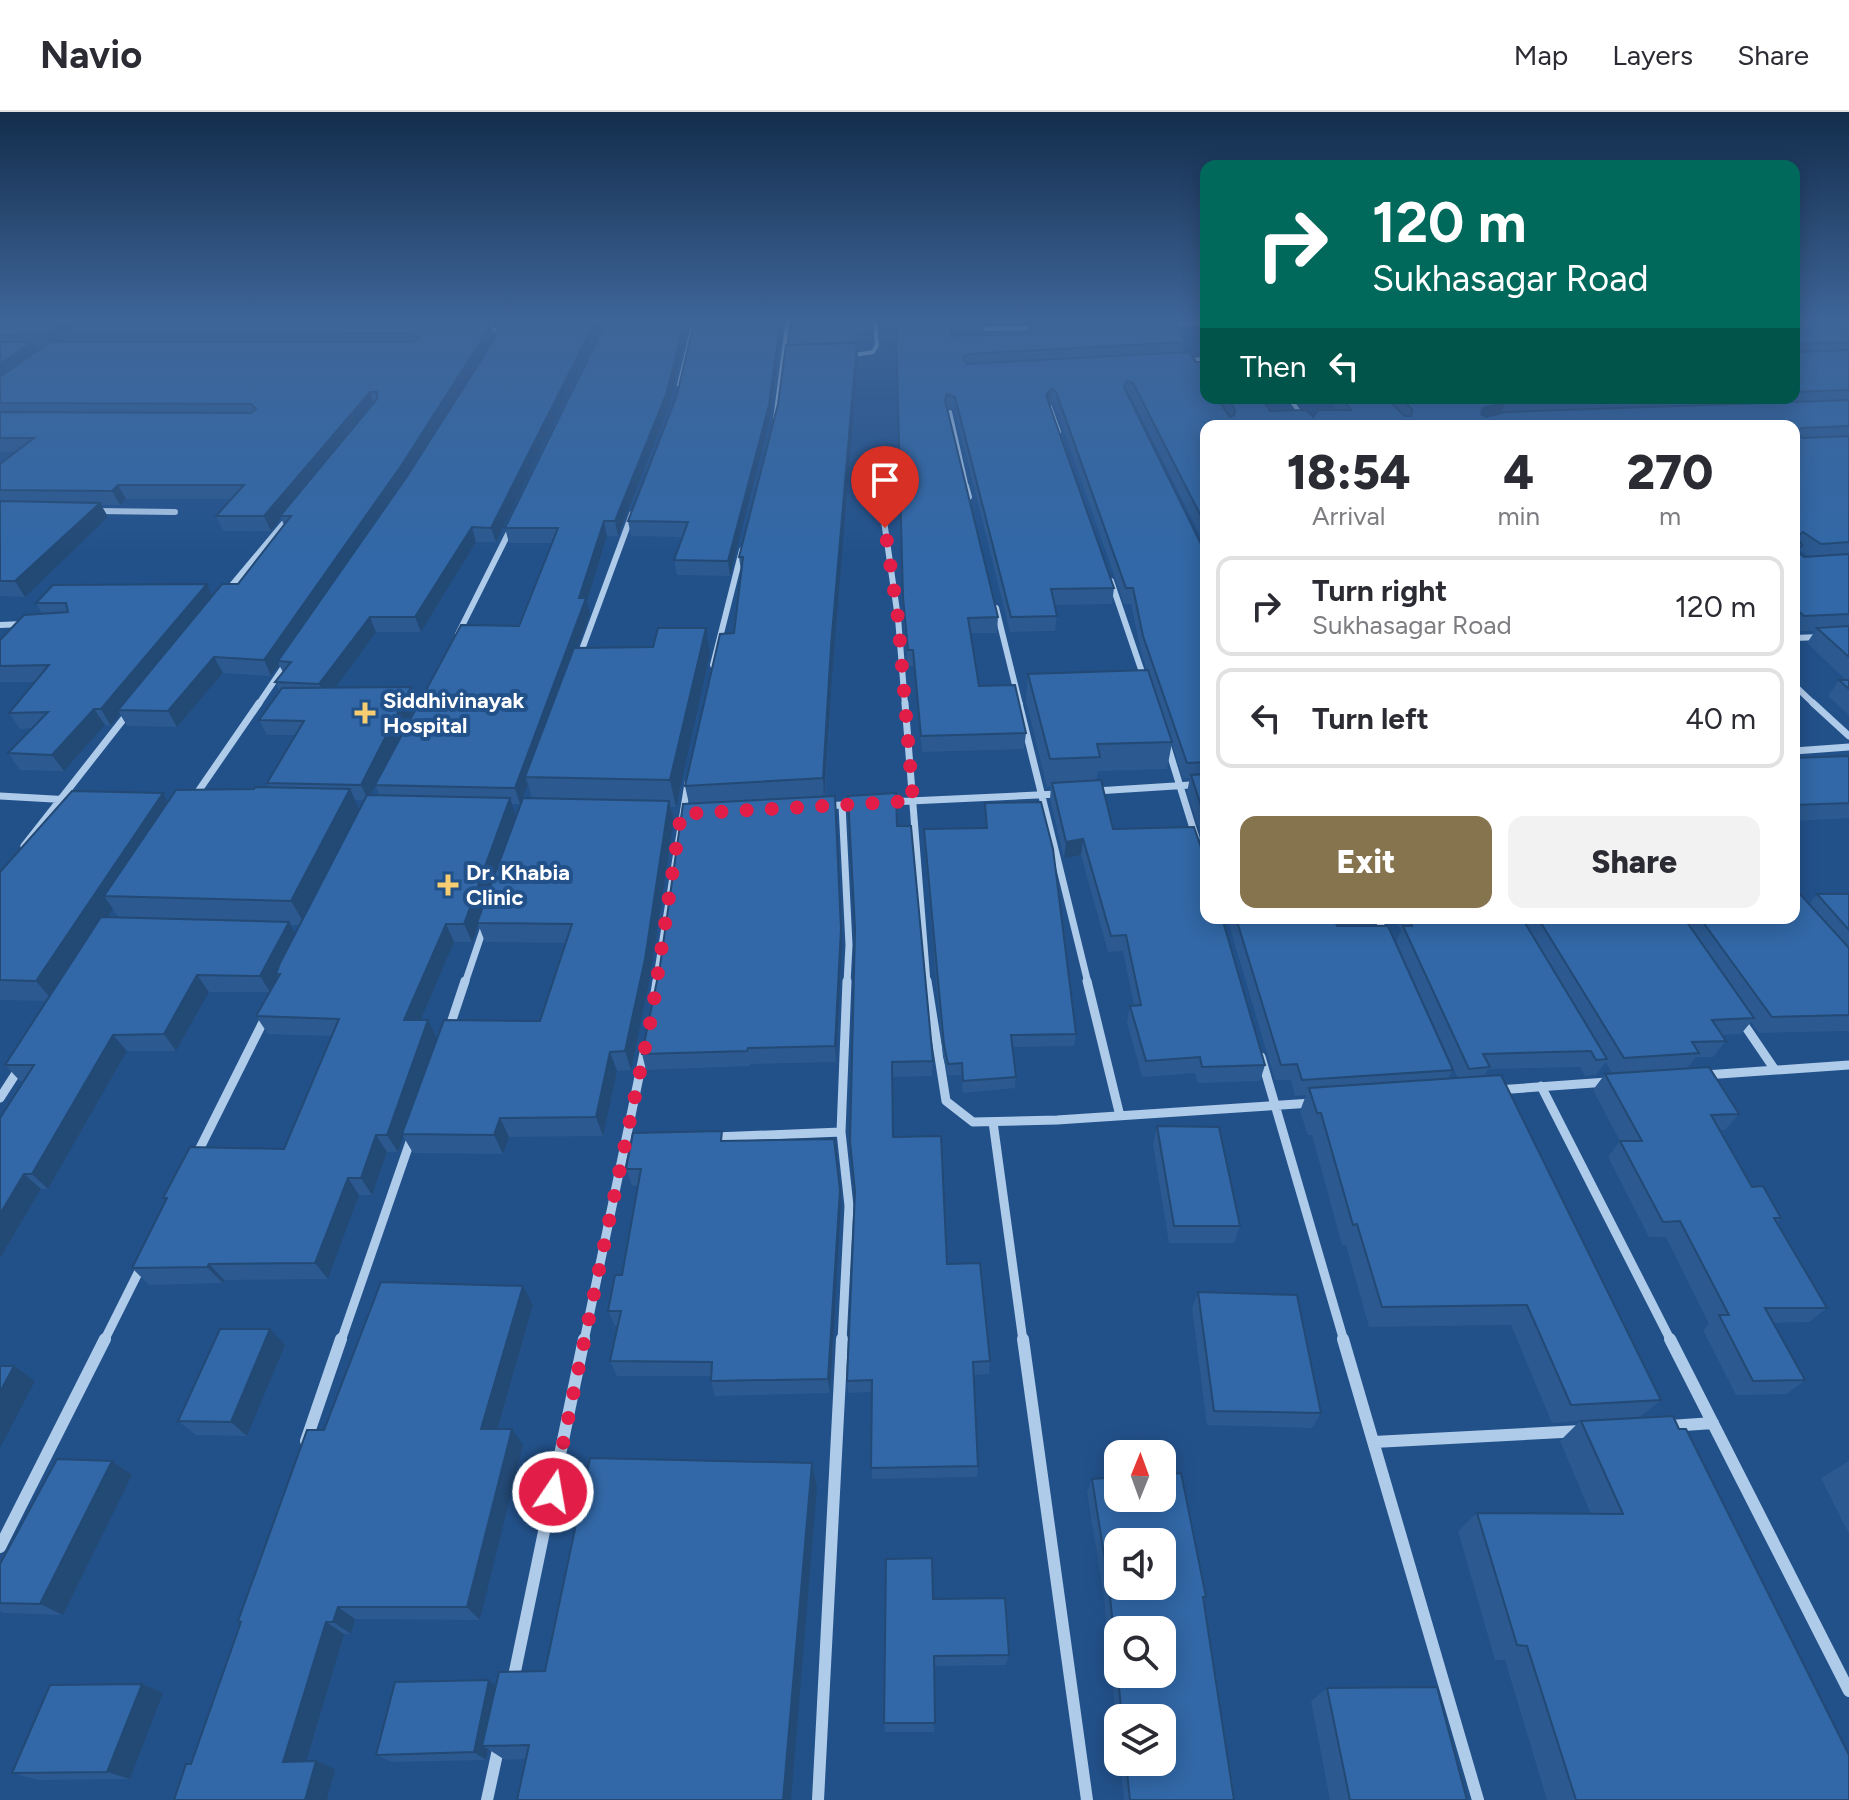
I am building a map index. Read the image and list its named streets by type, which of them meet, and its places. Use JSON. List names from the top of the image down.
{
  "places": {
    "health": ["Siddhivinayak Hospital", "Dr. Khabia Clinic"]
  },
  "north": "top",
  "page": {
    "header": "Navio",
    "nav": ["Map", "Layers", "Share"],
    "turn": ["120 m", "Sukhasagar Road"],
    "then": "Then",
    "eta": [
      "18:54",
      "Arrival",
      "4",
      "min",
      "270",
      "m"
    ],
    "list": [
      {
        "name": "Turn right",
        "note": "Sukhasagar Road",
        "value": "120 m"
      },
      {
        "name": "Turn left",
        "value": "40 m"
      }
    ],
    "buttons": ["Exit", "Share"]
  }
}
